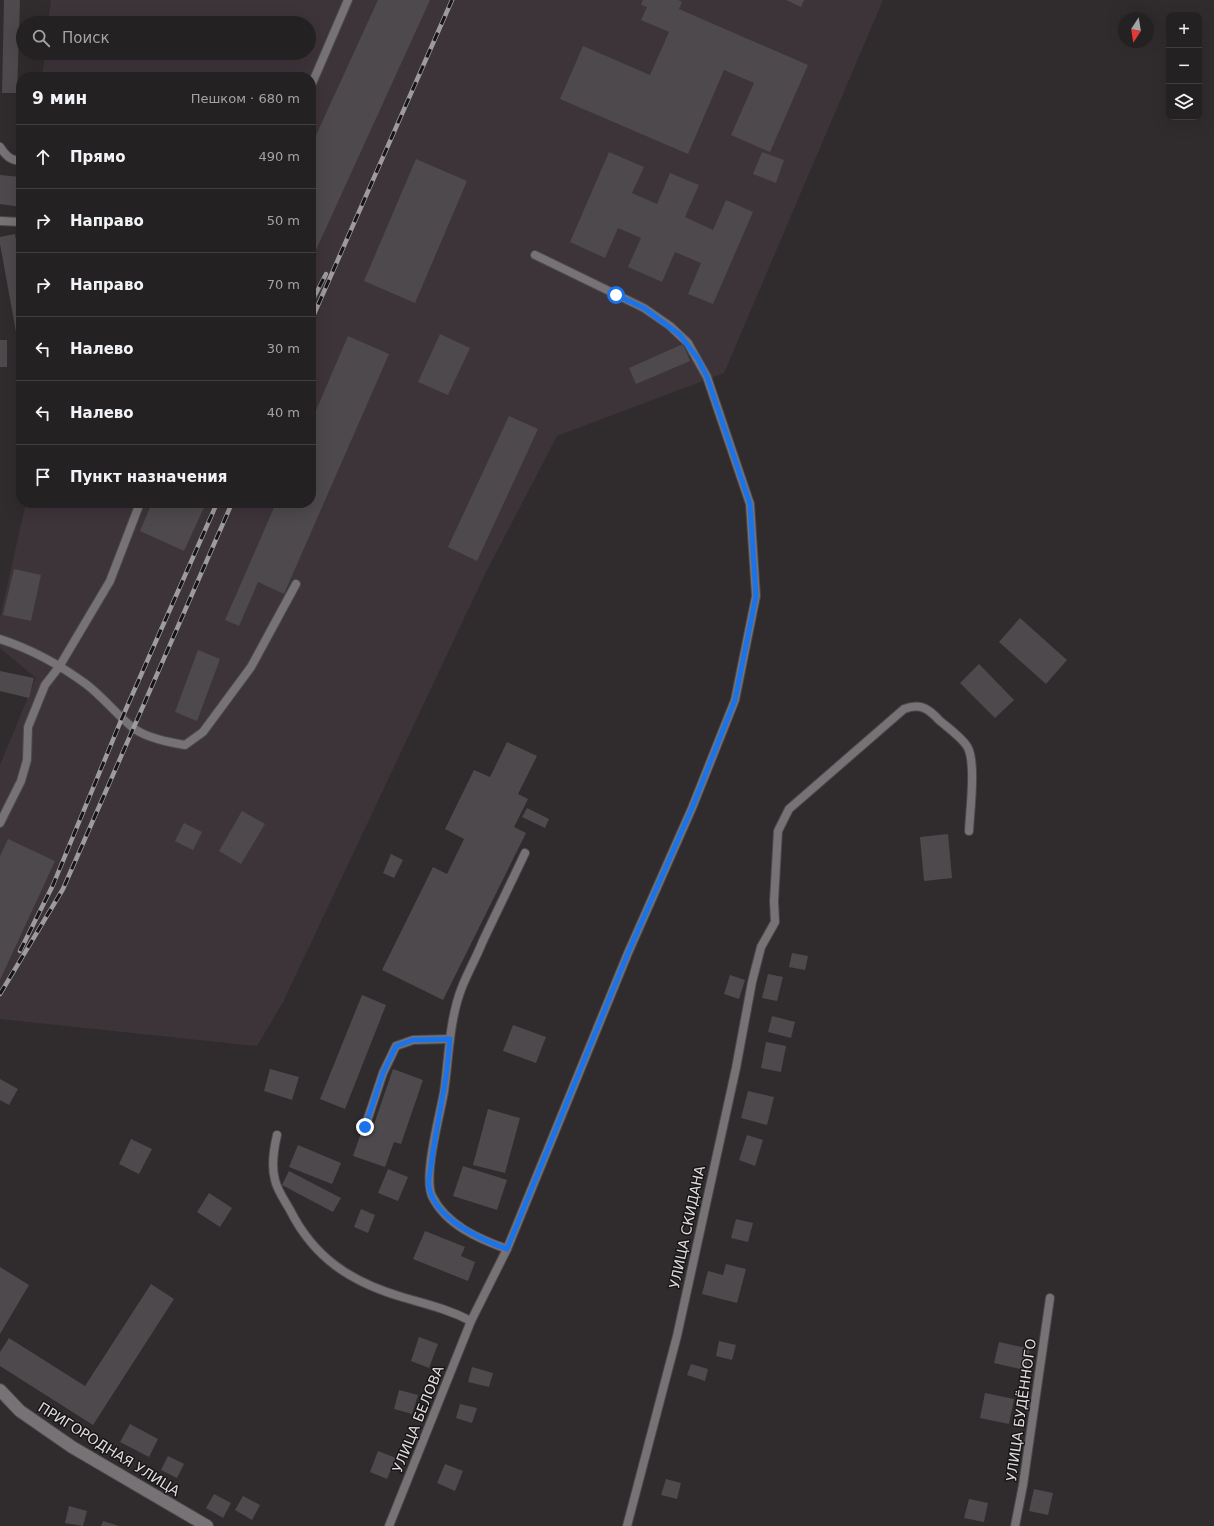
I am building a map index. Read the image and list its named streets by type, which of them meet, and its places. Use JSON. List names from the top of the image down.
{
  "streets": {
    "street": ["ПРИГОРОДНАЯ УЛИЦА"],
    "lane": ["УЛИЦА СКИДАНА", "УЛИЦА БУДЁННОГО", "УЛИЦА БЕЛОВА"]
  },
  "north": "bottom",
  "page": {
    "map_buttons": ["+", "−"],
    "search": "Поиск",
    "heading": ["9 мин", "Пешком · 680 m"],
    "list": [
      ["Прямо", "490 m"],
      ["Направо", "50 m"],
      ["Направо", "70 m"],
      ["Налево", "30 m"],
      ["Налево", "40 m"],
      "Пункт назначения"
    ]
  }
}
